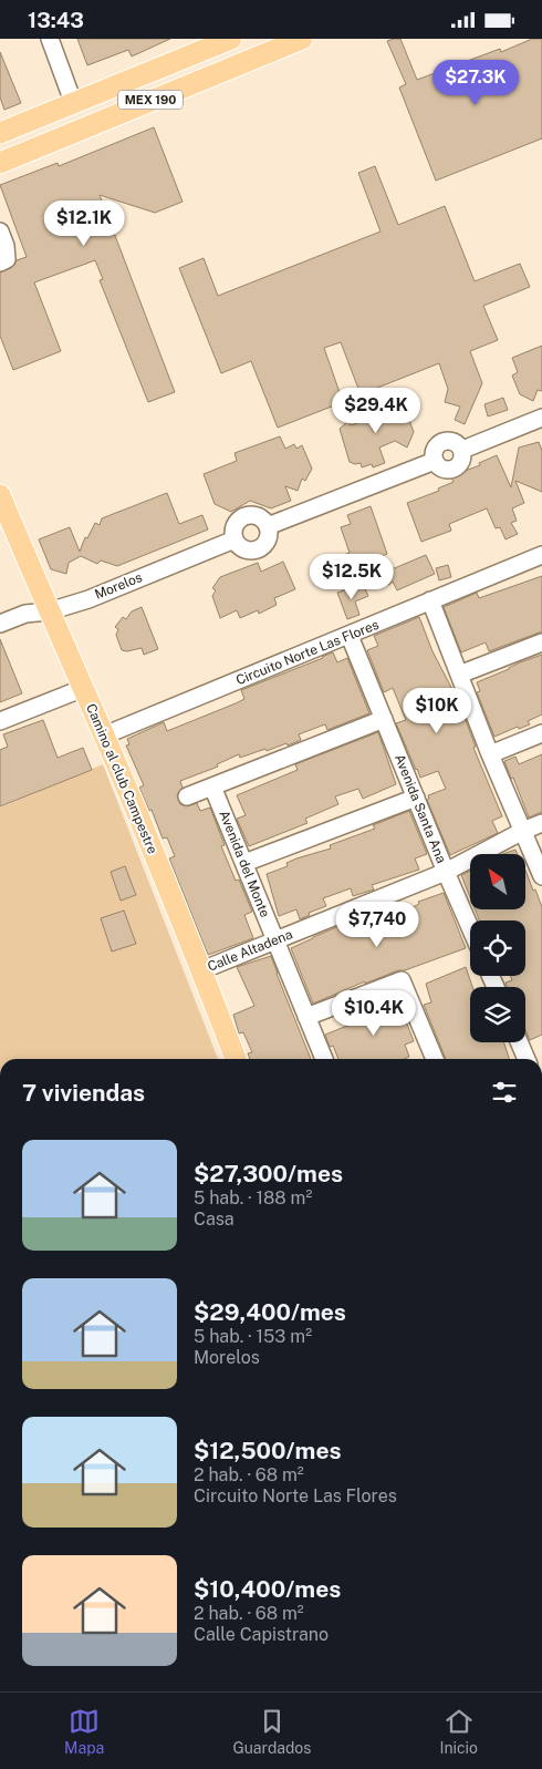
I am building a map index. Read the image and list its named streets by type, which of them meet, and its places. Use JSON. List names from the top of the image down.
{
  "streets": {
    "main road": ["MEX 190", "Camino al club Campestre"],
    "street": [
      "Morelos",
      "Circuito Norte Las Flores",
      "Avenida Santa Ana",
      "Avenida del Monte",
      "Calle Altadena"
    ]
  },
  "crossings": [
    ["Morelos", "Camino al club Campestre"],
    ["Circuito Norte Las Flores", "Camino al club Campestre"],
    ["Circuito Norte Las Flores", "Avenida Santa Ana"],
    ["Camino al club Campestre", "Calle Altadena"],
    ["Avenida Santa Ana", "Calle Altadena"],
    ["Avenida del Monte", "Calle Altadena"]
  ],
  "north": "top left",
  "page": {
    "status": "13:43",
    "price": [
      "$27.3K",
      "$12.1K",
      "$29.4K",
      "$12.5K",
      "$10K",
      "$7,740",
      "$10.4K"
    ],
    "heading": "7 viviendas",
    "list": [
      {
        "name": "$27,300/mes",
        "note": "5 hab. · 188 m² · Casa"
      },
      {
        "name": "$29,400/mes",
        "note": "5 hab. · 153 m² · Morelos"
      },
      {
        "name": "$12,500/mes",
        "note": "2 hab. · 68 m² · Circuito Norte Las Flores"
      },
      {
        "name": "$10,400/mes",
        "note": "2 hab. · 68 m² · Calle Capistrano"
      }
    ],
    "tabs": ["Mapa", "Guardados", "Inicio"]
  }
}
